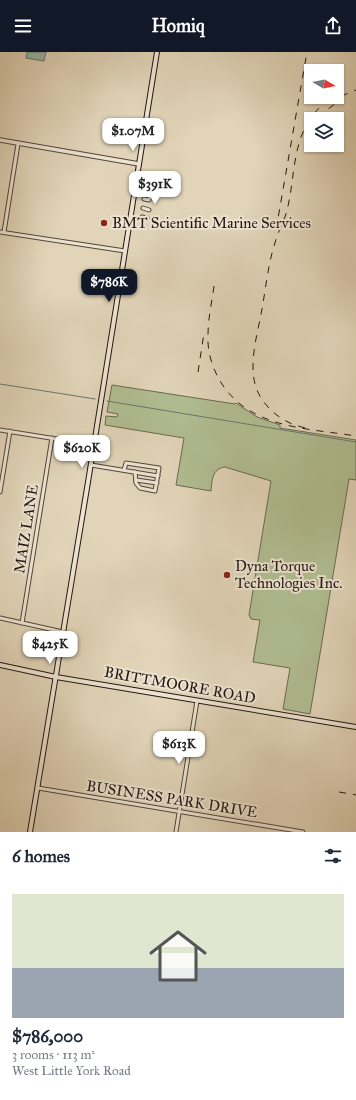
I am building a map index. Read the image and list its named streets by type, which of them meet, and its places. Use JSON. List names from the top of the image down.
{
  "streets": {
    "main road": ["BRITTMOORE ROAD"],
    "street": ["MAIZ LANE", "BUSINESS PARK DRIVE"]
  },
  "places": ["BMT Scientific Marine Services", "Dyna Torque Technologies Inc."],
  "north": "right",
  "page": {
    "header": "Homiq",
    "price": [
      "$1.07M",
      "$391K",
      "$786K",
      "$620K",
      "$425K",
      "$613K"
    ],
    "heading": "6 homes",
    "list": [
      {
        "name": "$786,000",
        "note": "3 rooms · 113 m² · West Little York Road"
      }
    ]
  }
}
